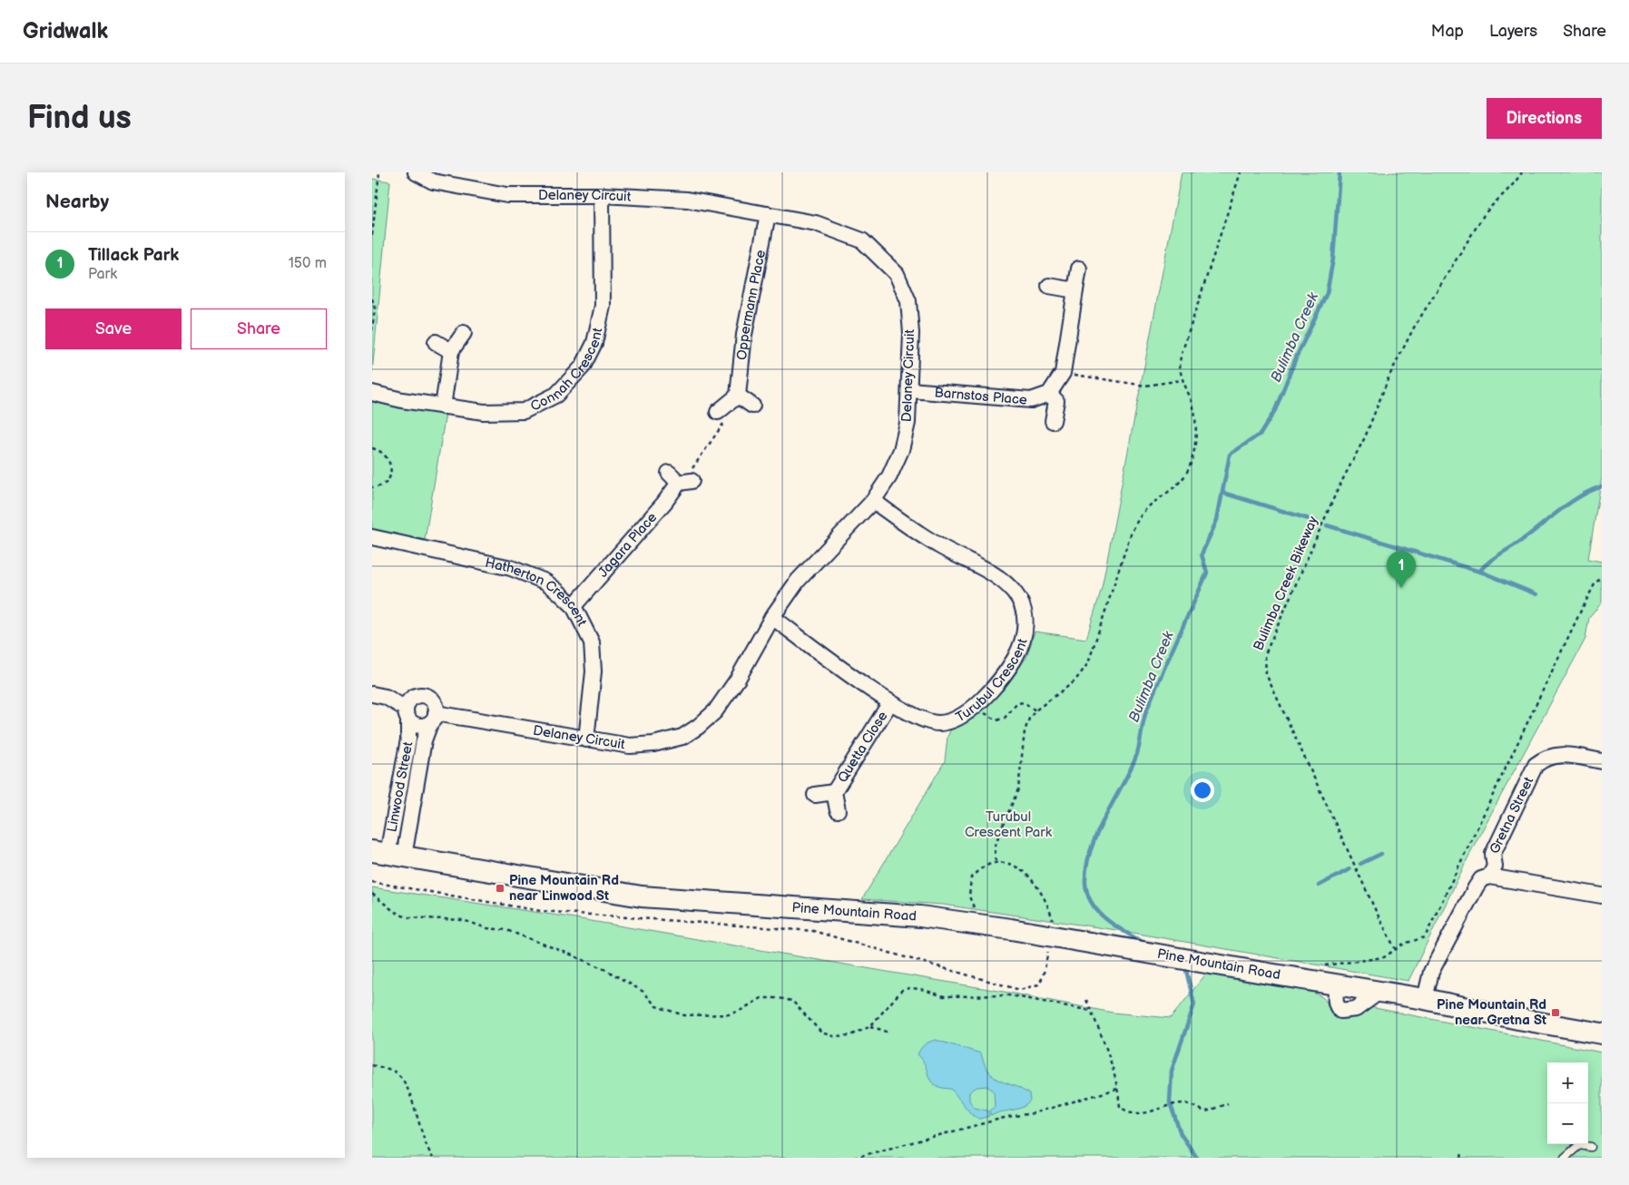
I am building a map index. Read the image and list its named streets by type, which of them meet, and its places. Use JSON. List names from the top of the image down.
{
  "streets": {
    "main road": ["Pine Mountain Road"],
    "street": [
      "Delaney Circuit",
      "Oppermann Place",
      "Connah Crescent",
      "Barnstos Place",
      "Jagara Place",
      "Hatherton Crescent",
      "Turubul Crescent",
      "Quetta Close",
      "Linwood Street",
      "Gretna Street"
    ],
    "path": ["Bulimba Creek Bikeway"]
  },
  "crossings": [
    ["Delaney Circuit", "Oppermann Place"],
    ["Delaney Circuit", "Connah Crescent"],
    ["Delaney Circuit", "Barnstos Place"],
    ["Delaney Circuit", "Hatherton Crescent"],
    ["Delaney Circuit", "Turubul Crescent"],
    ["Delaney Circuit", "Linwood Street"],
    ["Jagara Place", "Hatherton Crescent"],
    ["Turubul Crescent", "Quetta Close"],
    ["Linwood Street", "Pine Mountain Road"]
  ],
  "water": ["Bulimba Creek"],
  "parks": ["Turubul Crescent Park"],
  "places": {
    "transit": ["Pine Mountain Rd near Linwood St", "Pine Mountain Rd near Gretna St"]
  },
  "page": {
    "header": "Gridwalk",
    "nav": ["Map", "Layers", "Share"],
    "buttons": [
      "Directions",
      ["Save", "Share"]
    ],
    "title": "Find us",
    "heading": "Nearby",
    "list": [
      {
        "mark": "1",
        "name": "Tillack Park",
        "note": "Park",
        "value": "150 m"
      }
    ],
    "pins": "1",
    "map_buttons": ["+", "−"]
  }
}
